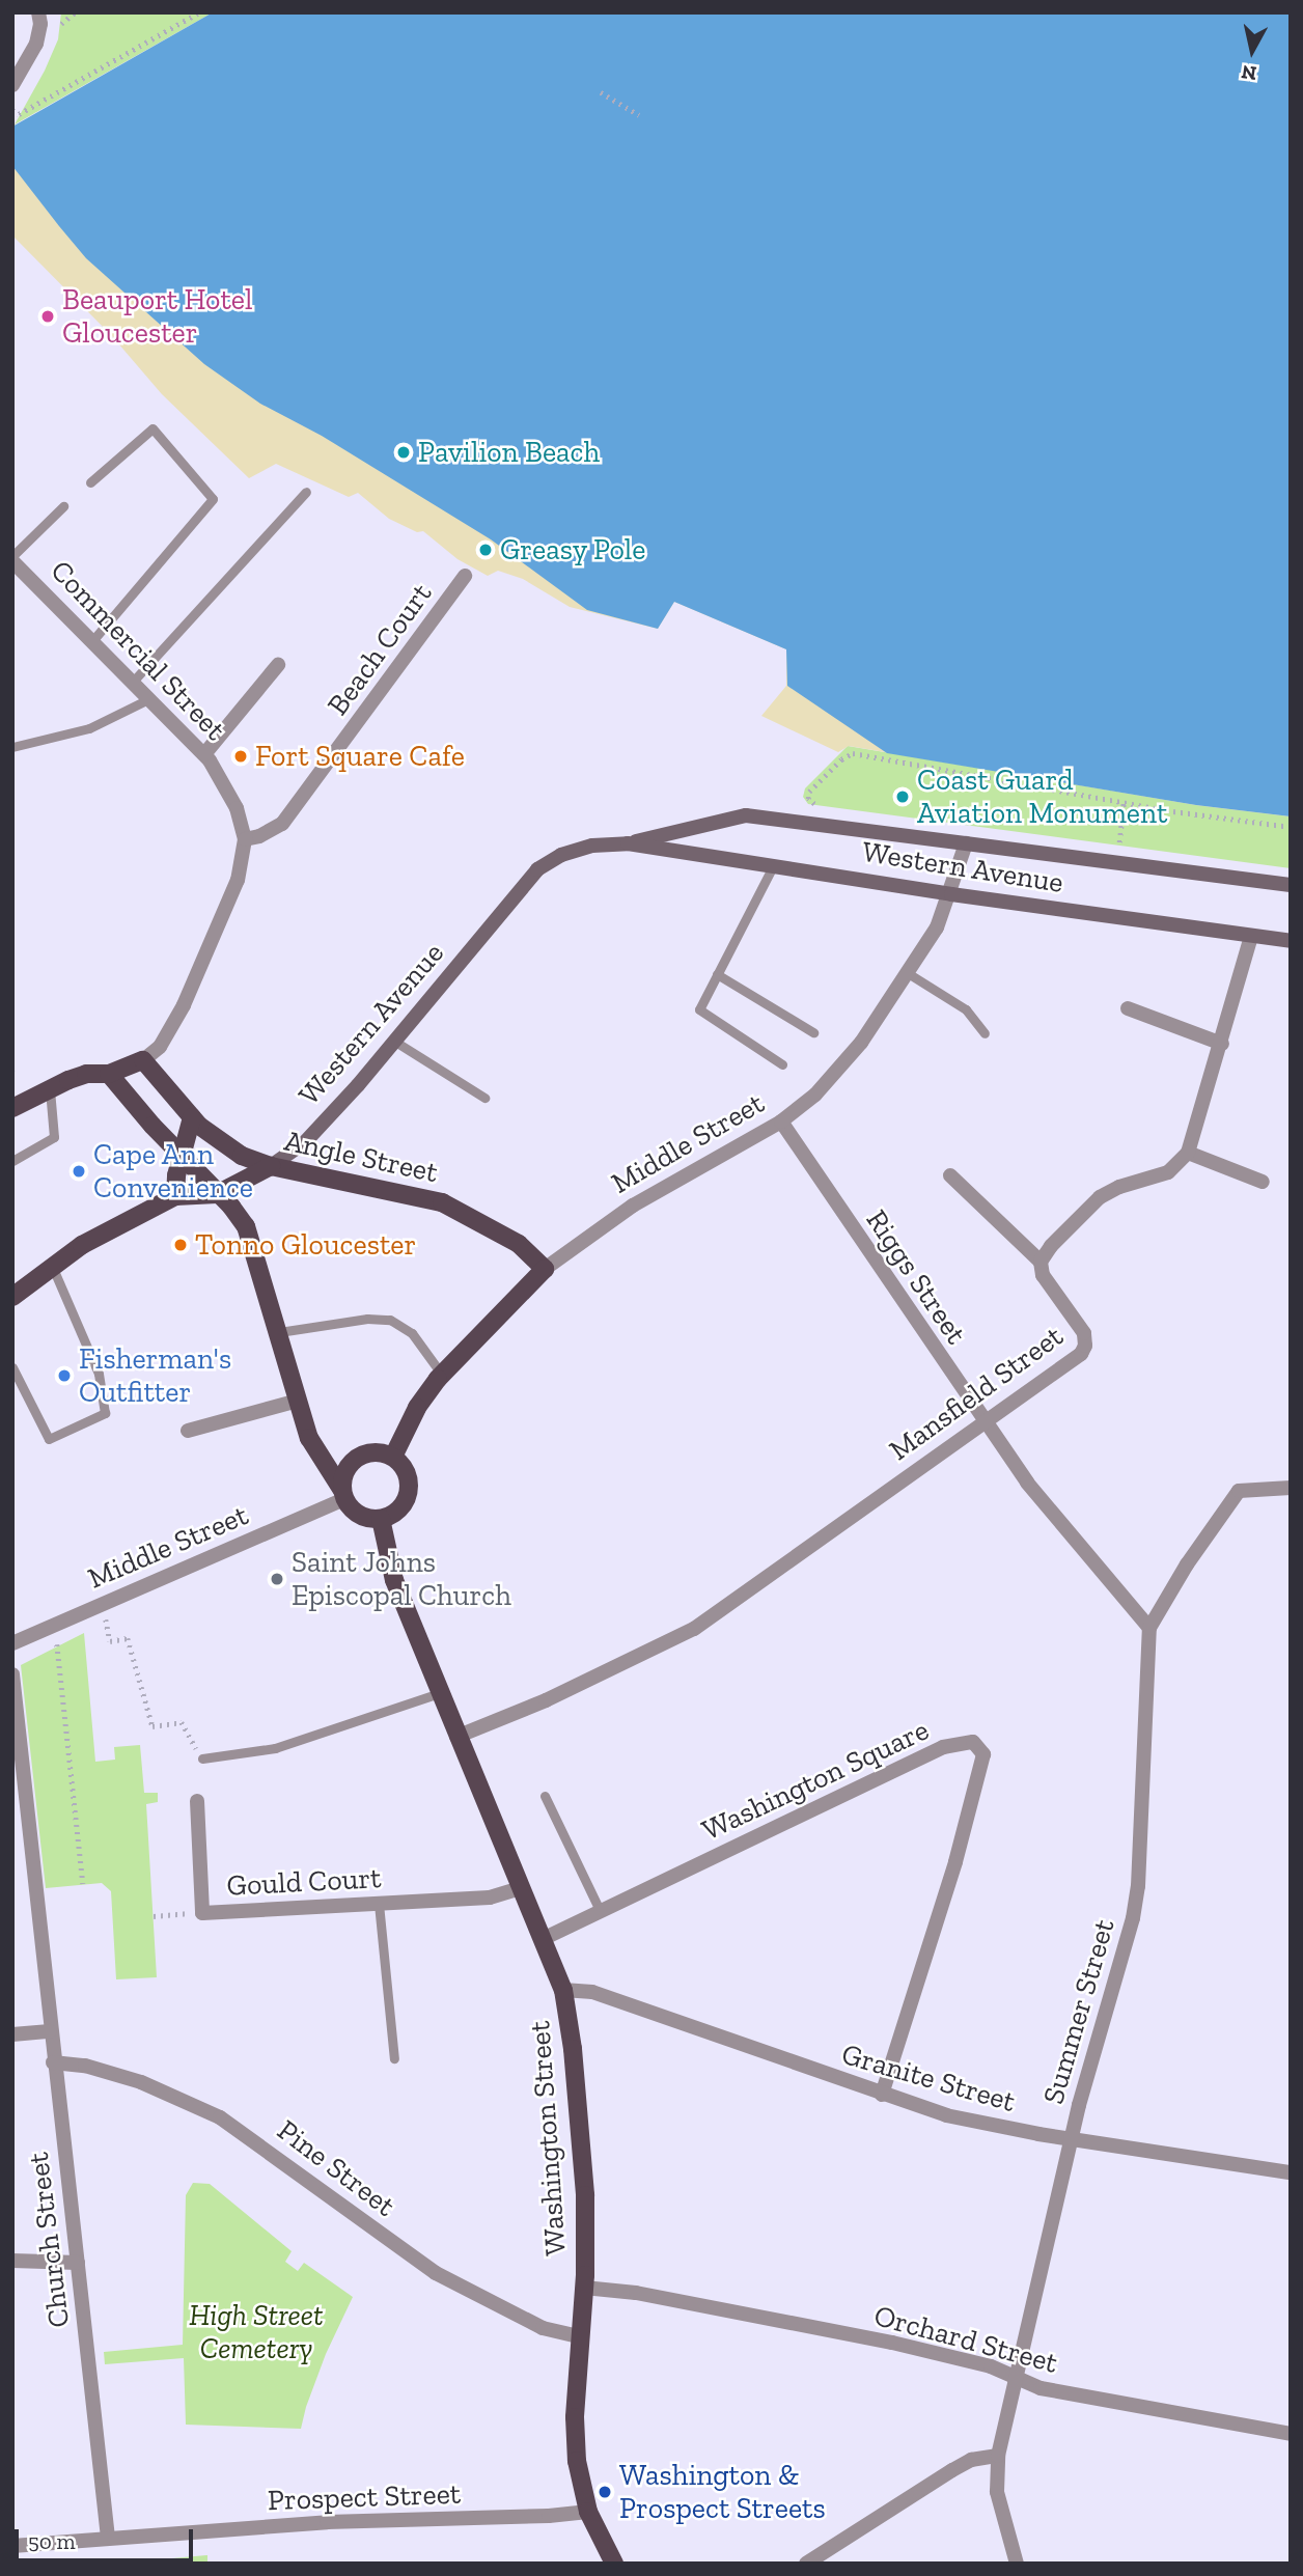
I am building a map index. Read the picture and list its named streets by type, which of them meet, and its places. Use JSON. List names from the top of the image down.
{
  "streets": {
    "main road": [
      "Commercial Street",
      "Western Avenue",
      "Middle Street",
      "Angle Street",
      "Washington Street"
    ],
    "street": [
      "Beach Court",
      "Riggs Street",
      "Mansfield Street",
      "Washington Square",
      "Gould Court",
      "Summer Street",
      "Granite Street",
      "Pine Street",
      "Church Street",
      "Orchard Street",
      "Prospect Street"
    ]
  },
  "crossings": [
    ["Beach Court", "Commercial Street"],
    ["Commercial Street", "Angle Street"],
    ["Western Avenue", "Middle Street"],
    ["Western Avenue", "Angle Street"],
    ["Middle Street", "Angle Street"],
    ["Middle Street", "Riggs Street"],
    ["Middle Street", "Washington Street"],
    ["Riggs Street", "Mansfield Street"],
    ["Riggs Street", "Summer Street"],
    ["Mansfield Street", "Washington Street"],
    ["Washington Square", "Granite Street"],
    ["Washington Square", "Washington Street"],
    ["Gould Court", "Washington Street"],
    ["Summer Street", "Granite Street"],
    ["Summer Street", "Orchard Street"],
    ["Granite Street", "Washington Street"],
    ["Washington Street", "Pine Street"],
    ["Washington Street", "Orchard Street"],
    ["Washington Street", "Prospect Street"],
    ["Pine Street", "Church Street"],
    ["Church Street", "Prospect Street"]
  ],
  "parks": ["High Street Cemetery"],
  "places": [
    "Beauport Hotel Gloucester",
    "Pavilion Beach",
    "Greasy Pole",
    "Fort Square Cafe",
    "Coast Guard Aviation Monument",
    "Cape Ann Convenience",
    "Tonno Gloucester",
    "Fisherman's Outfitter",
    "Saint Johns Episcopal Church",
    "Washington & Prospect Streets"
  ],
  "scale_bar": "50 m",
  "north": "bottom"
}
